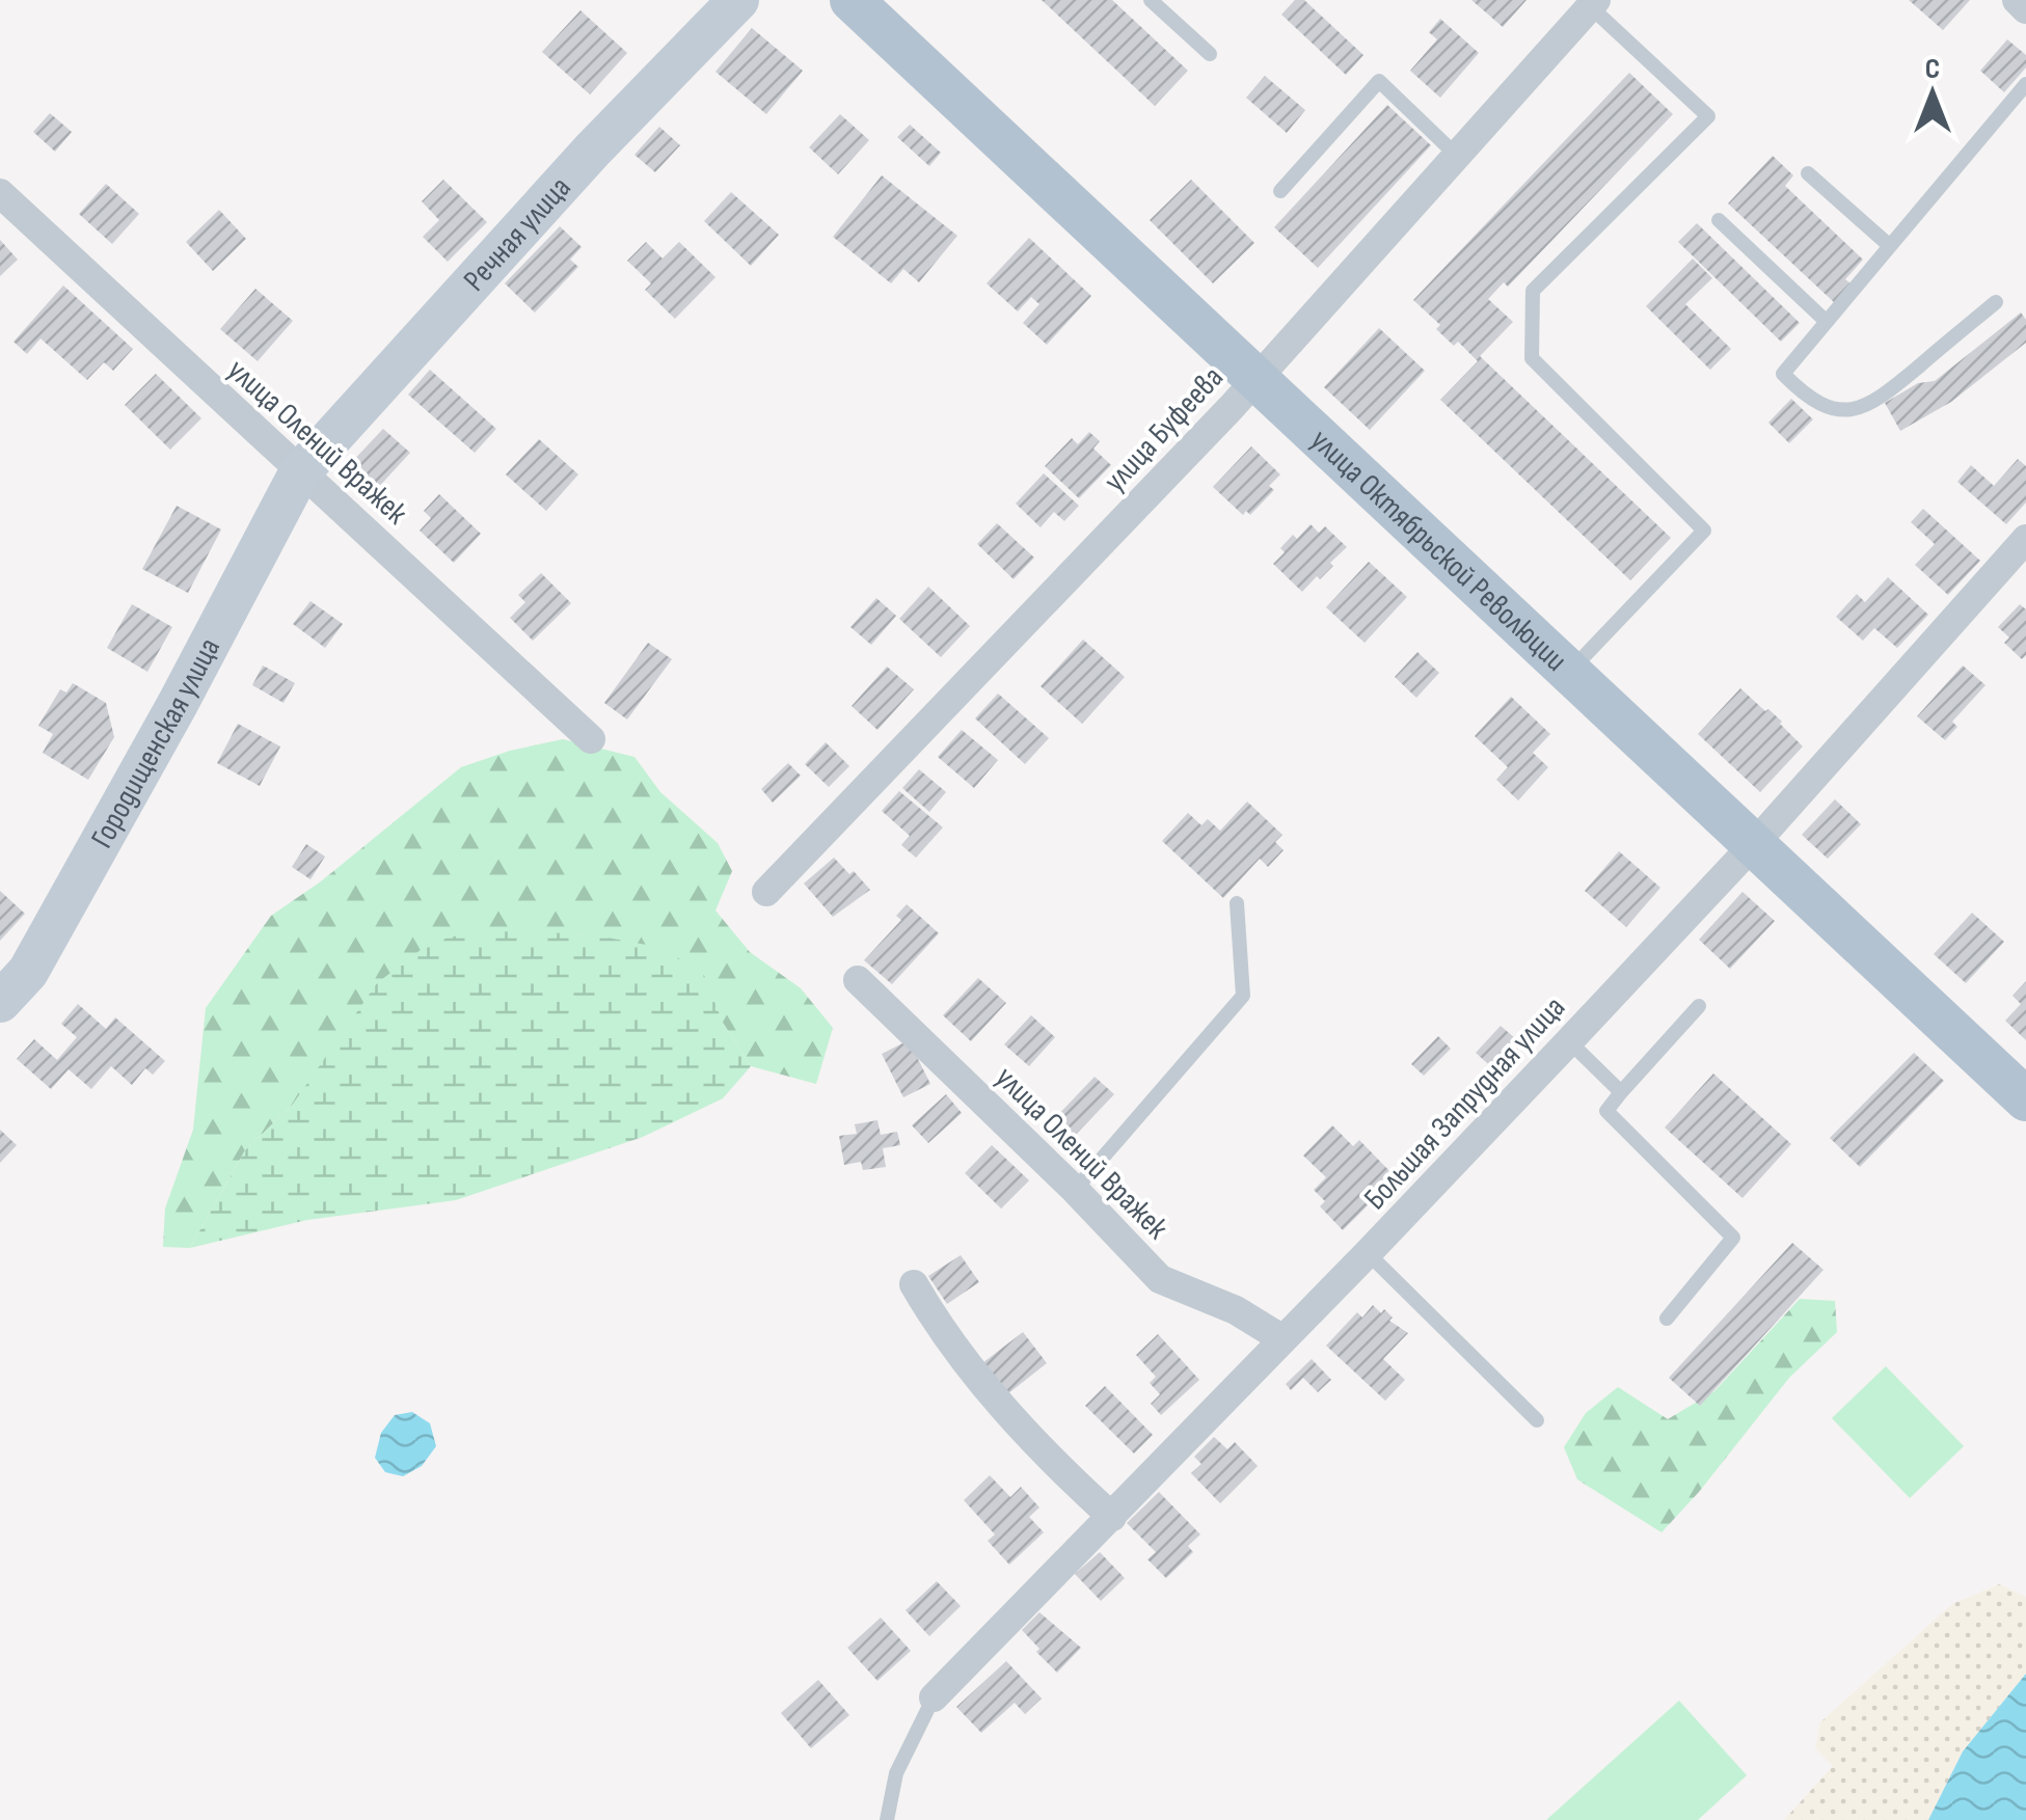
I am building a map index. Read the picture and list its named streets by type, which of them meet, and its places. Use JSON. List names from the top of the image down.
{
  "streets": {
    "main road": ["улица Октябрьской Революции"],
    "street": [
      "Речная улица",
      "улица Буфеева",
      "улица Олений Вражек",
      "Городищенская улица",
      "Большая Запрудная улица"
    ]
  },
  "crossings": [
    ["Речная улица", "улица Олений Вражек"],
    ["Речная улица", "Городищенская улица"],
    ["улица Буфеева", "улица Октябрьской Революции"],
    ["улица Олений Вражек", "Городищенская улица"],
    ["улица Олений Вражек", "Большая Запрудная улица"],
    ["улица Октябрьской Революции", "Большая Запрудная улица"]
  ],
  "north": "top"
}
